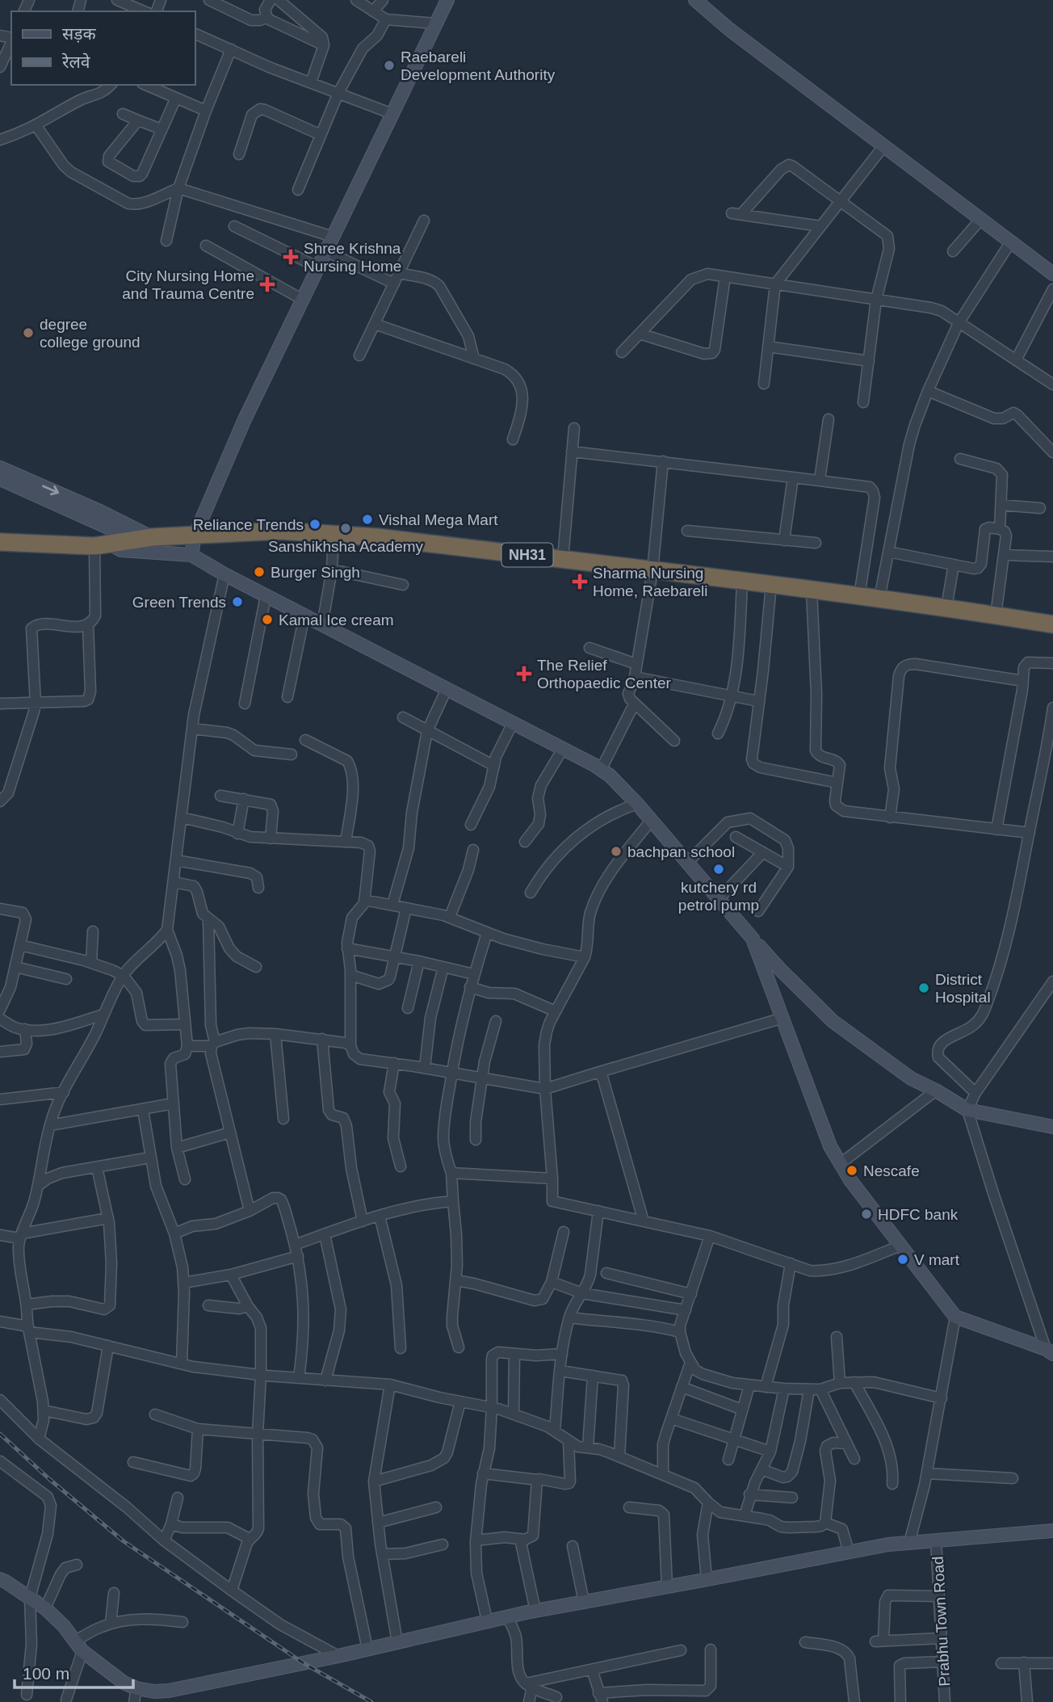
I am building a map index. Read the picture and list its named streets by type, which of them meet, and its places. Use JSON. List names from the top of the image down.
{
  "streets": {
    "highway": ["NH31"],
    "street": ["Prabhu Town Road"]
  },
  "places": {
    "other": [
      "Raebareli Development Authority",
      "degree college ground",
      "Vishal Mega Mart",
      "Reliance Trends",
      "Sanshikhsha Academy",
      "Burger Singh",
      "Green Trends",
      "Kamal Ice cream",
      "bachpan school",
      "kutchery rd petrol pump",
      "District Hospital",
      "Nescafe",
      "HDFC bank",
      "V mart"
    ],
    "health": [
      "Shree Krishna Nursing Home",
      "City Nursing Home and Trauma Centre",
      "Sharma Nursing Home, Raebareli",
      "The Relief Orthopaedic Center"
    ]
  },
  "legend": ["सड़क", "रेलवे"],
  "scale_bar": "100 m"
}
